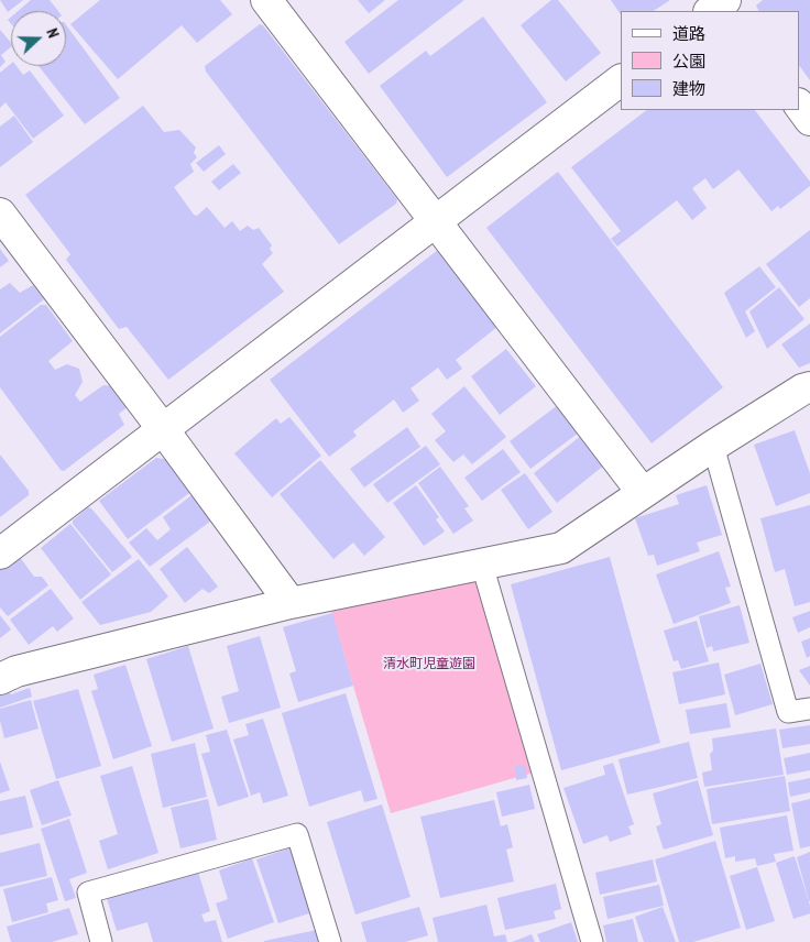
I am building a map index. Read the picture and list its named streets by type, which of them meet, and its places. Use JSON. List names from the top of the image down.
{
  "parks": ["清水町児童遊園"],
  "legend": ["道路", "公園", "建物"],
  "north": "right"
}
